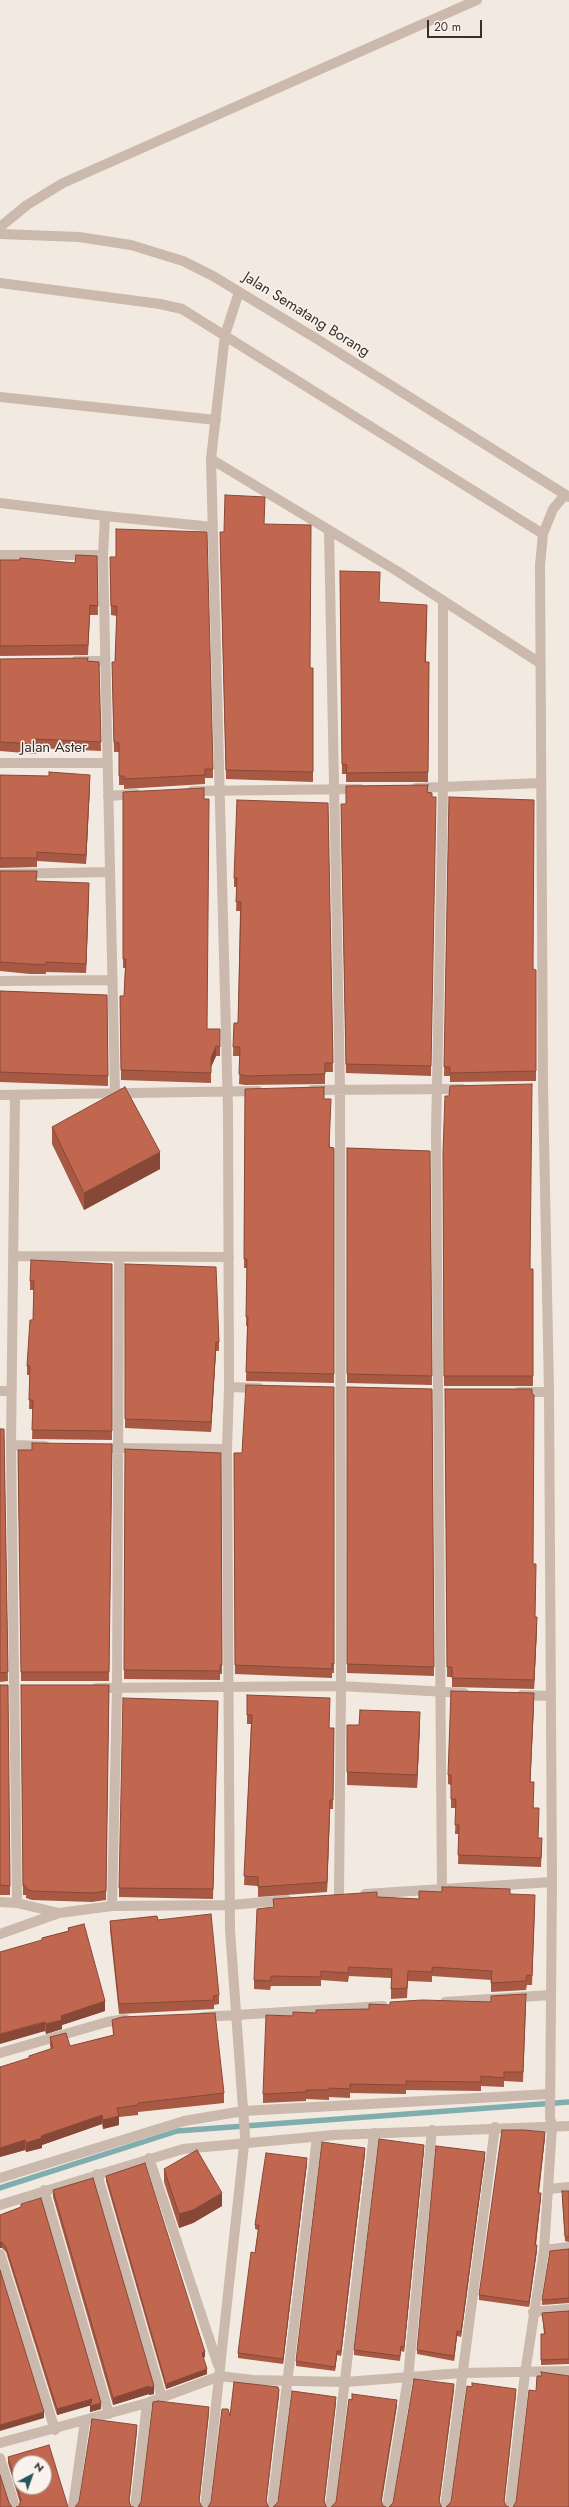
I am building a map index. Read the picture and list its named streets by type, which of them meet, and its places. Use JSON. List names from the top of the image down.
{
  "streets": {
    "street": ["Jalan Sematang Borang", "Jalan Aster"]
  },
  "scale_bar": "20 m",
  "north": "top right"
}
